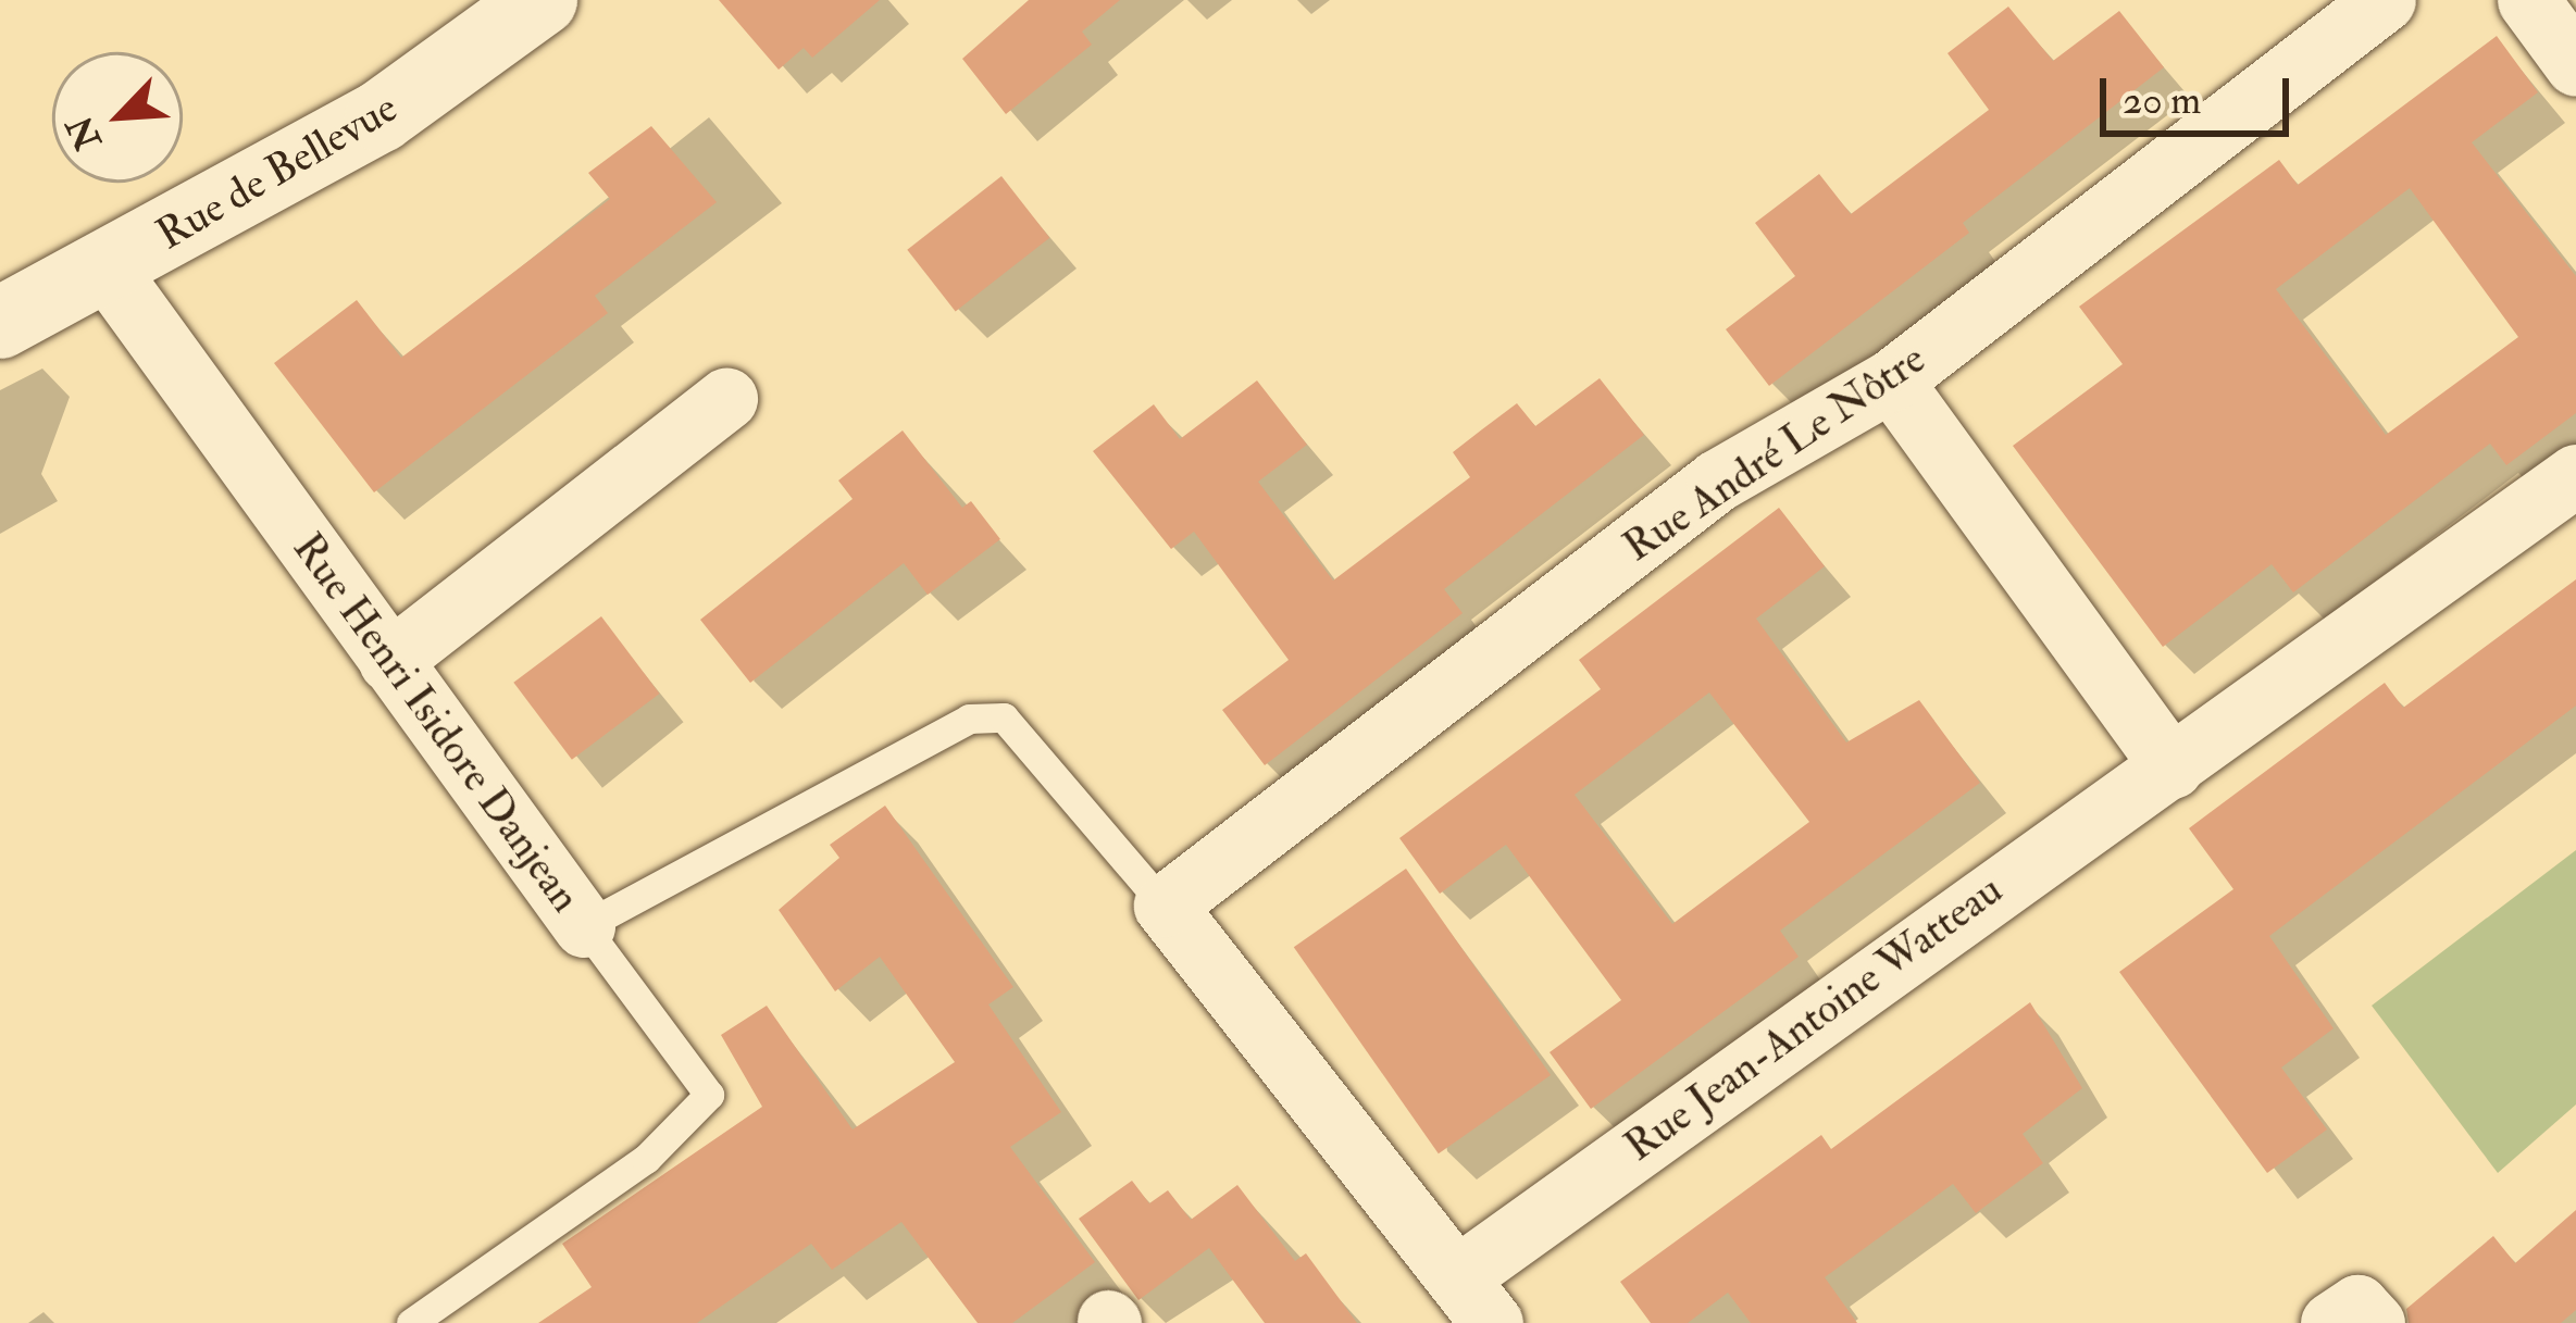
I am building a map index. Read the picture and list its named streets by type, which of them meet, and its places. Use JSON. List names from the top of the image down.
{
  "streets": {
    "street": [
      "Rue de Bellevue",
      "Rue André Le Nôtre",
      "Rue Henri Isidore Danjean",
      "Rue Jean-Antoine Watteau"
    ]
  },
  "crossings": [
    ["Rue de Bellevue", "Rue Henri Isidore Danjean"],
    ["Rue André Le Nôtre", "Rue Henri Isidore Danjean"],
    ["Rue Henri Isidore Danjean", "Rue Jean-Antoine Watteau"]
  ],
  "scale_bar": "20 m",
  "north": "bottom left"
}
